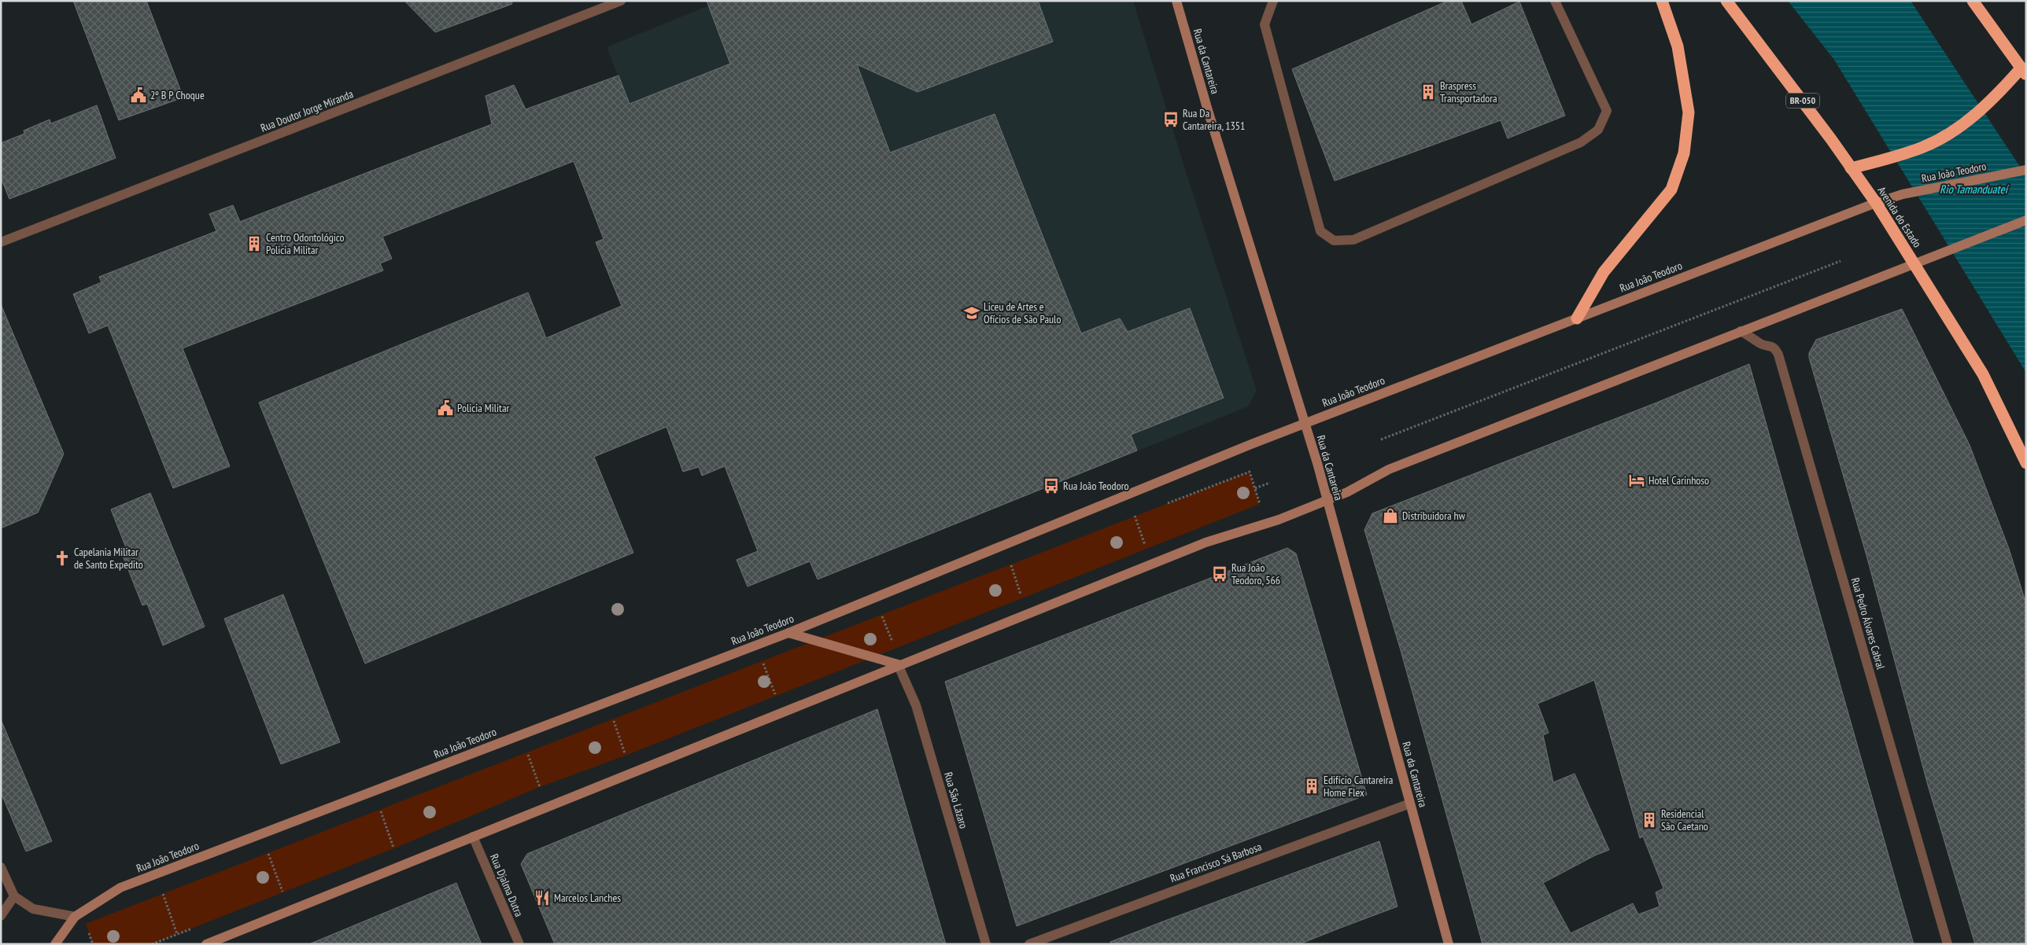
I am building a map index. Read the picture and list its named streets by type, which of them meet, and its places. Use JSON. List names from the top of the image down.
{
  "streets": {
    "highway": ["BR-050", "Avenida do Estado"],
    "main road": ["Rua da Cantareira", "Rua João Teodoro"],
    "street": [
      "Rua Doutor Jorge Miranda",
      "Rua Pedro Álvares Cabral",
      "Rua São Lázaro",
      "Rua Francisco Sá Barbosa",
      "Rua Djalma Dutra"
    ]
  },
  "crossings": [
    ["Rua da Cantareira", "Rua João Teodoro"],
    ["Rua da Cantareira", "Rua Francisco Sá Barbosa"],
    ["Rua João Teodoro", "Avenida do Estado"]
  ],
  "water": ["Rio Tamanduateí"],
  "places": {
    "building": [
      "Braspress Transportadora",
      "Centro Odontológico Policia Militar",
      "Edifício Cantareira Home Flex",
      "Residencial São Caetano"
    ],
    "public building": ["2º B P Choque", "Policia Militar"],
    "bus stop": ["Rua Da Cantareira, 1351", "Rua João Teodoro", "Rua João Teodoro, 566"],
    "school or university": ["Liceu de Artes e Ofícios de São Paulo"],
    "hotel": ["Hotel Carinhoso"],
    "shop": ["Distribuidora hw"],
    "church": ["Capelania Militar de Santo Expedito"],
    "restaurant": ["Marcelos Lanches"]
  }
}
